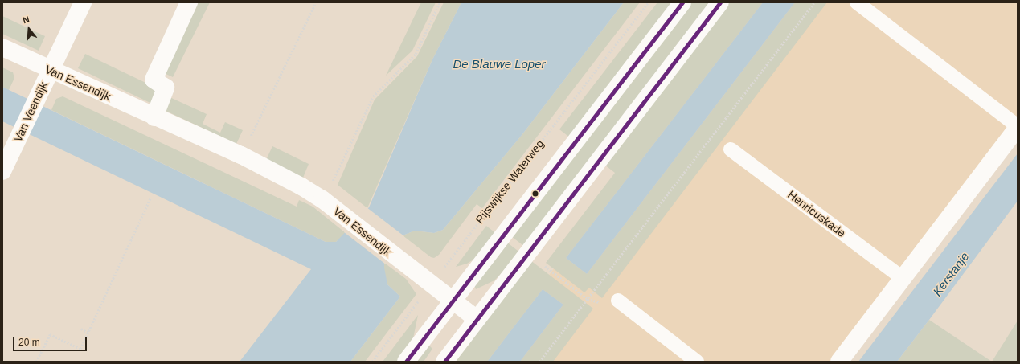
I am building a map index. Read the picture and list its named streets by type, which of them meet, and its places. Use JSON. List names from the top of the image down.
{
  "streets": {
    "street": ["Van Essendijk", "Van Veendijk"],
    "lane": ["Henricuskade"],
    "path": ["Rijswijkse Waterweg"]
  },
  "crossings": [
    ["Van Essendijk", "Van Veendijk"],
    ["Van Essendijk", "Rijswijkse Waterweg"]
  ],
  "water": ["De Blauwe Loper", "Kerstanje"],
  "scale_bar": "20 m",
  "north": "top"
}
